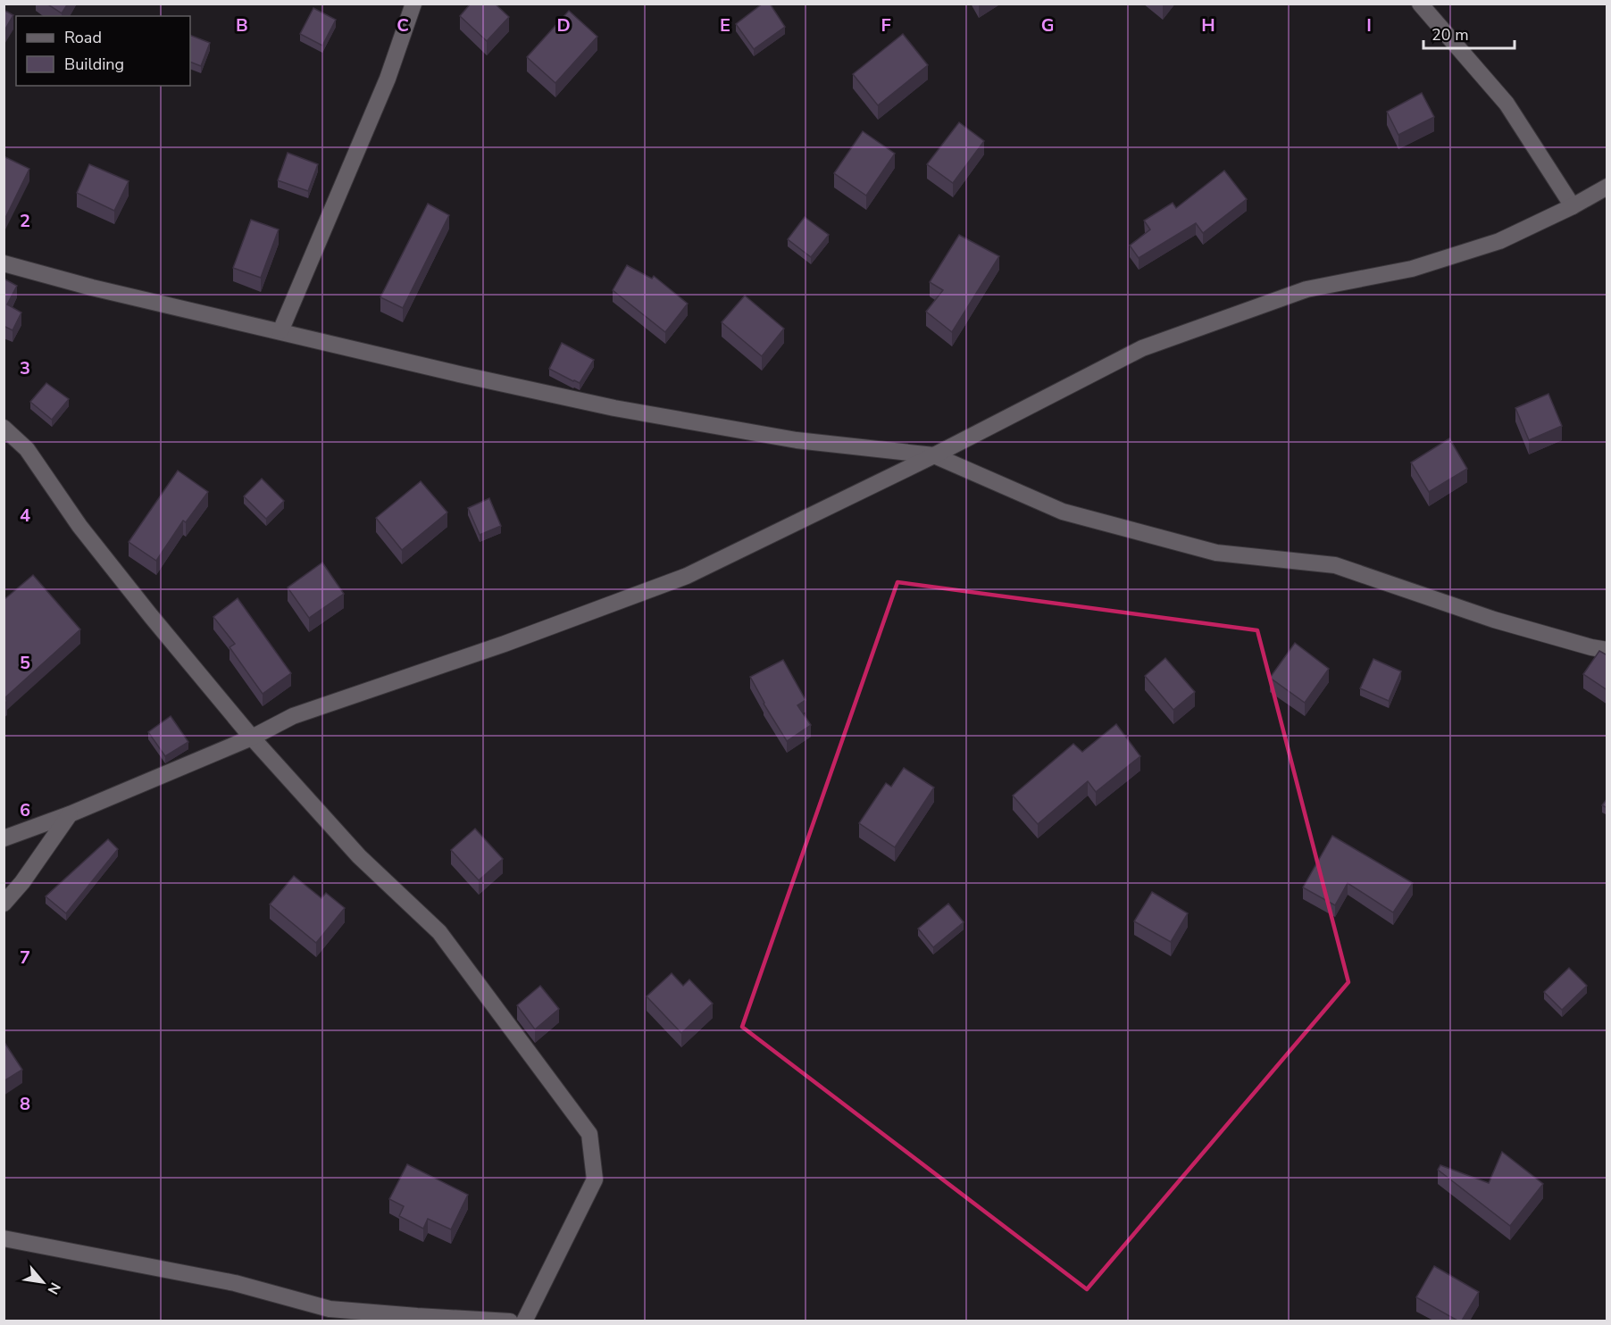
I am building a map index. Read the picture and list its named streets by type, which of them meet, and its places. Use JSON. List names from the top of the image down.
{
  "legend": ["Road", "Building"],
  "scale_bar": "20 m",
  "north": "bottom right",
  "grid": {
    "columns": [
      "B",
      "C",
      "D",
      "E",
      "F",
      "G",
      "H",
      "I"
    ],
    "rows": [
      "2",
      "3",
      "4",
      "5",
      "6",
      "7",
      "8"
    ]
  }
}
